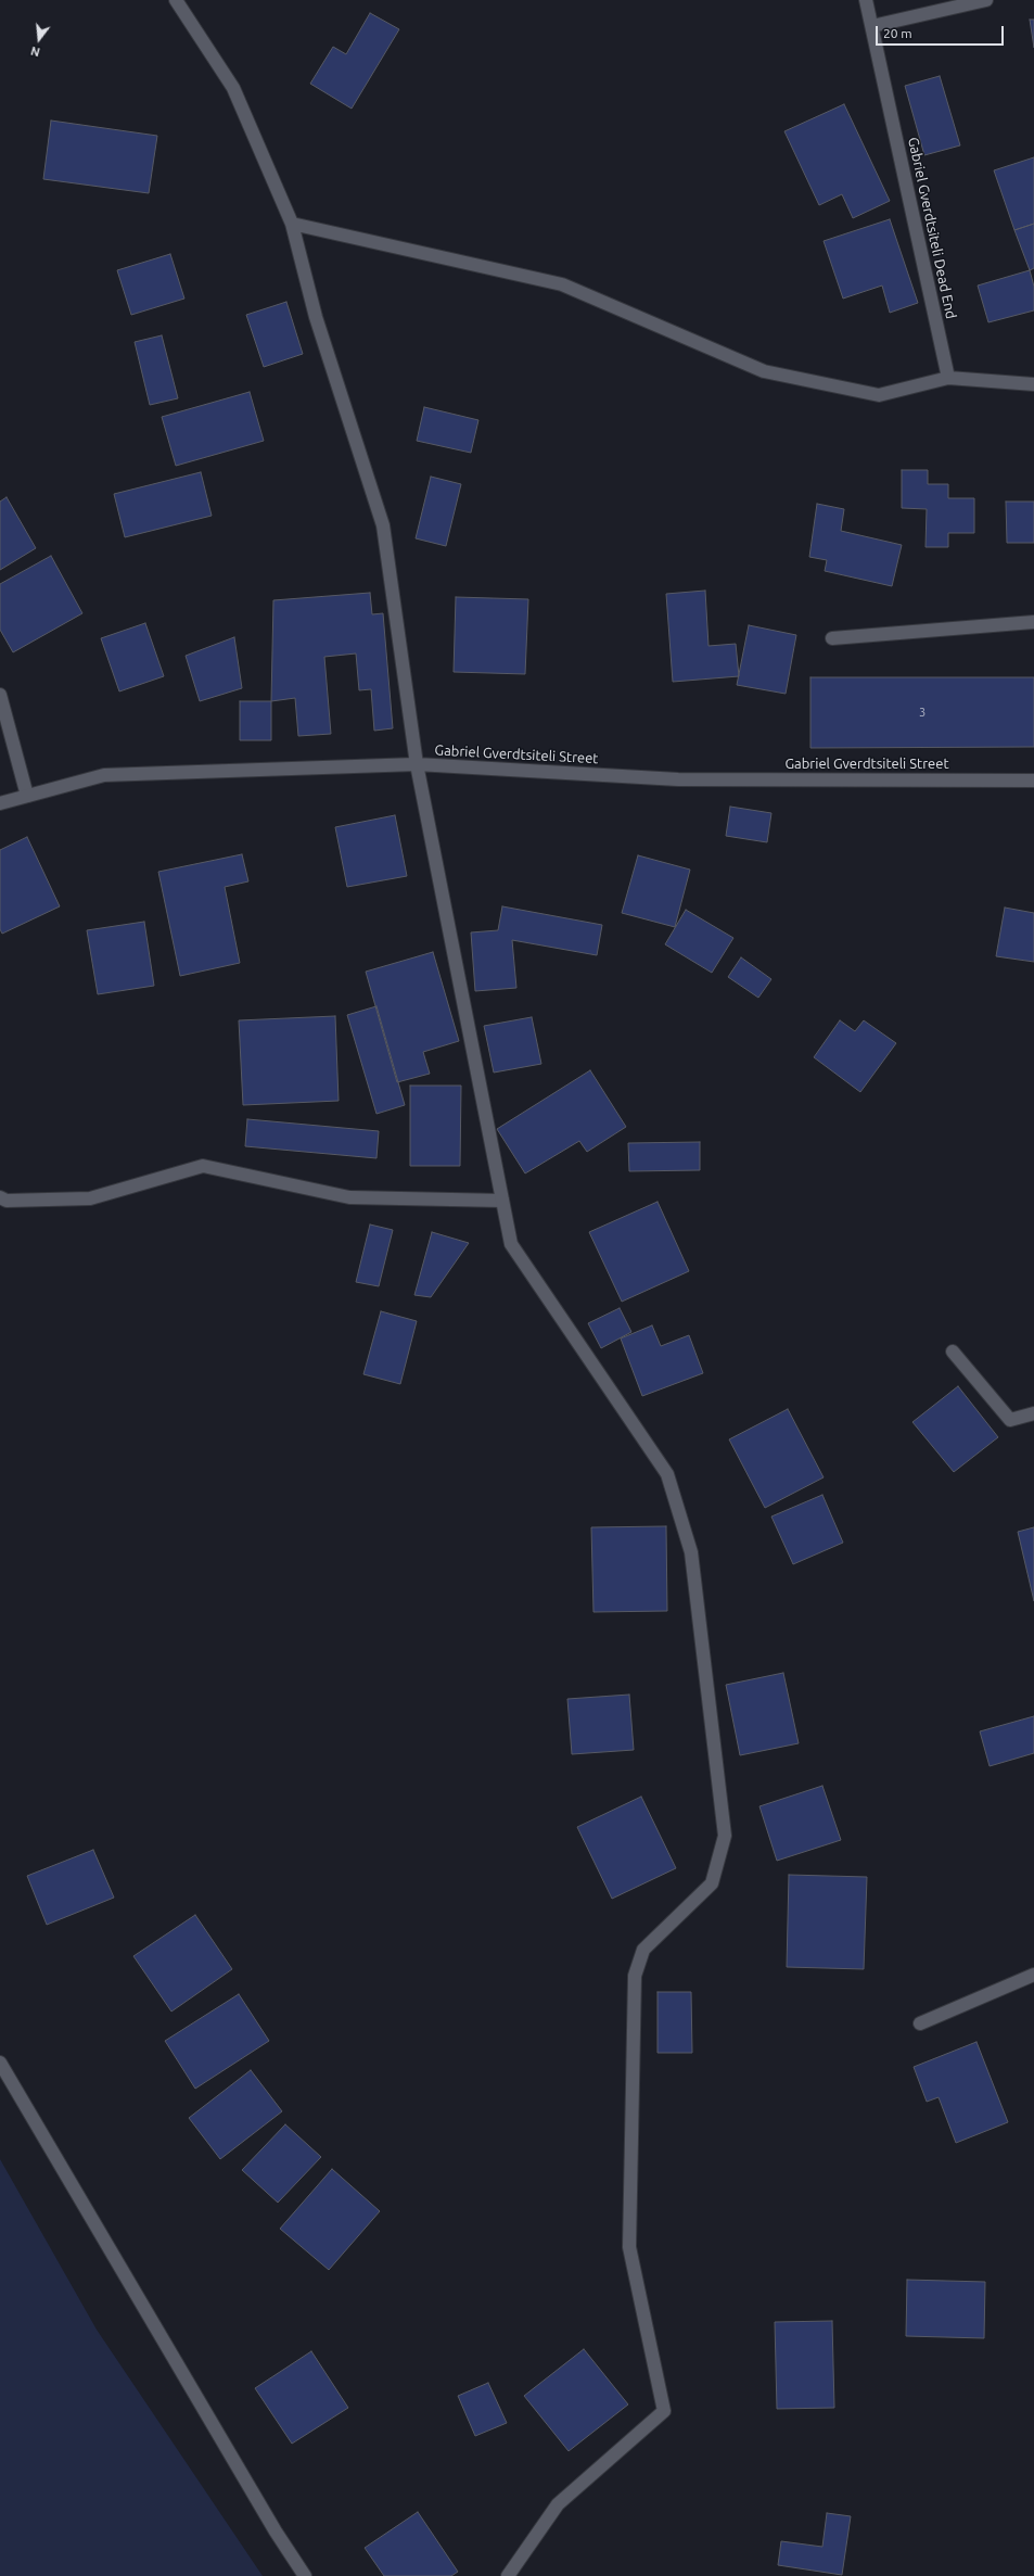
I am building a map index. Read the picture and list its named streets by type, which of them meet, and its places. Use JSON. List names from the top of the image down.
{
  "streets": {
    "street": ["Gabriel Gverdtsiteli Dead End", "Gabriel Gverdtsiteli Street"]
  },
  "house_numbers": ["3"],
  "scale_bar": "20 m",
  "north": "bottom"
}
